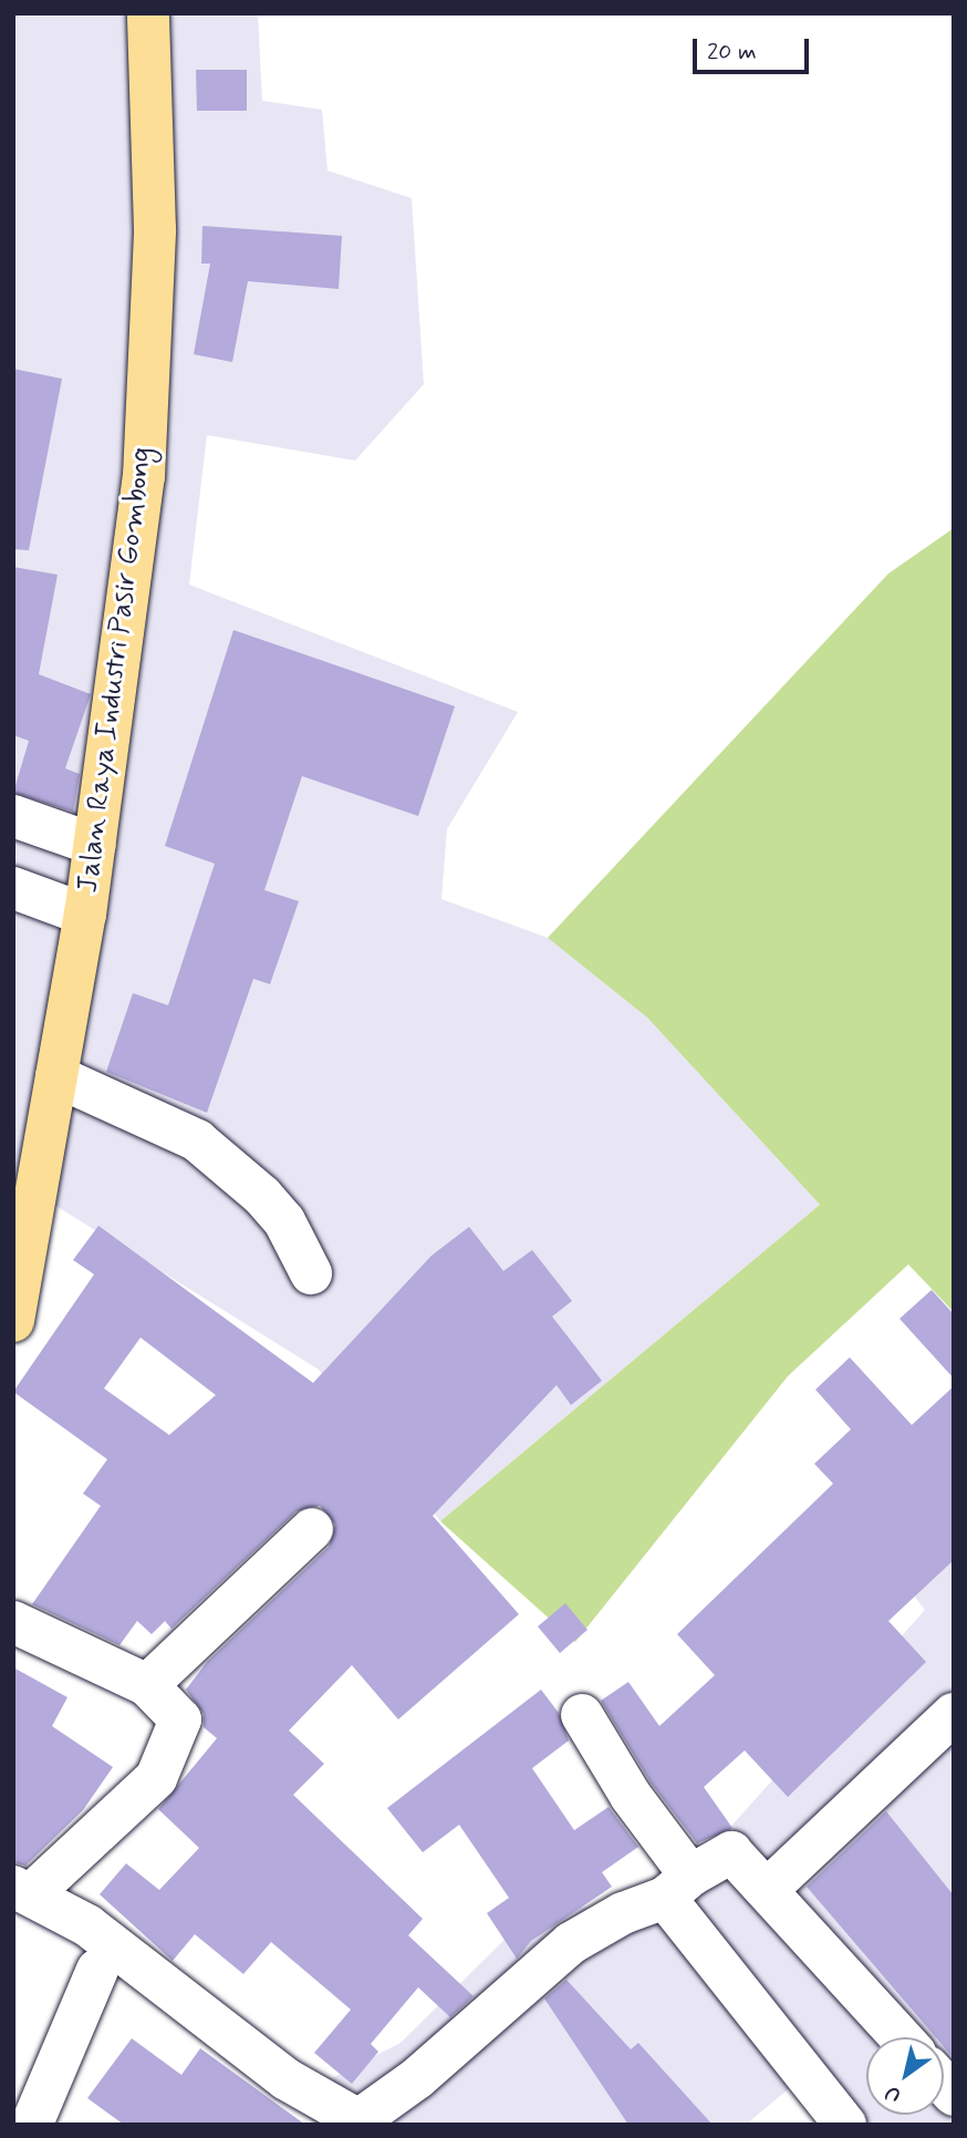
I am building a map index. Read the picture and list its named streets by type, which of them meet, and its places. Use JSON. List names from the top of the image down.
{
  "streets": {
    "main road": ["Jalan Raya Industri Pasir Gombong"]
  },
  "scale_bar": "20 m",
  "north": "bottom left"
}
